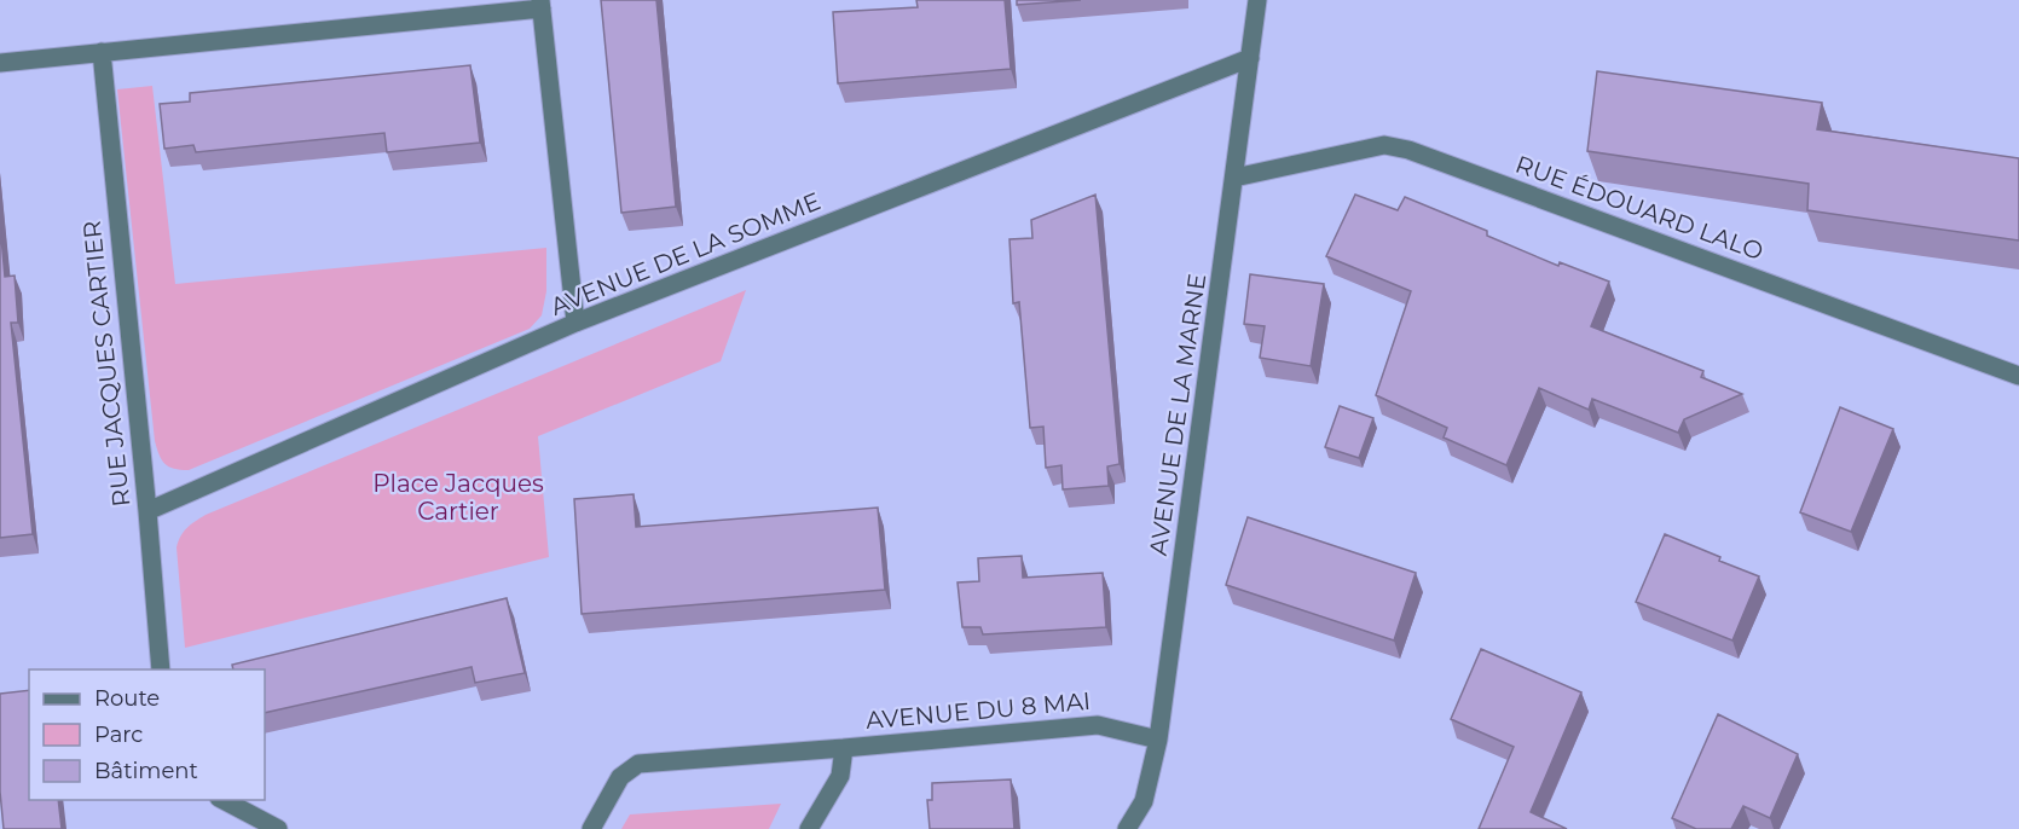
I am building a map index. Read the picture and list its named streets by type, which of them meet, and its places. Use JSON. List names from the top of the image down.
{
  "streets": {
    "street": [
      "RUE ÉDOUARD LALO",
      "AVENUE DE LA SOMME",
      "RUE JACQUES CARTIER",
      "AVENUE DE LA MARNE",
      "AVENUE DU 8 MAI"
    ]
  },
  "crossings": [
    ["RUE ÉDOUARD LALO", "AVENUE DE LA MARNE"],
    ["AVENUE DE LA SOMME", "RUE JACQUES CARTIER"],
    ["AVENUE DE LA SOMME", "AVENUE DE LA MARNE"],
    ["AVENUE DE LA MARNE", "AVENUE DU 8 MAI"]
  ],
  "parks": ["Place Jacques Cartier"],
  "legend": ["Route", "Parc", "Bâtiment"]
}
